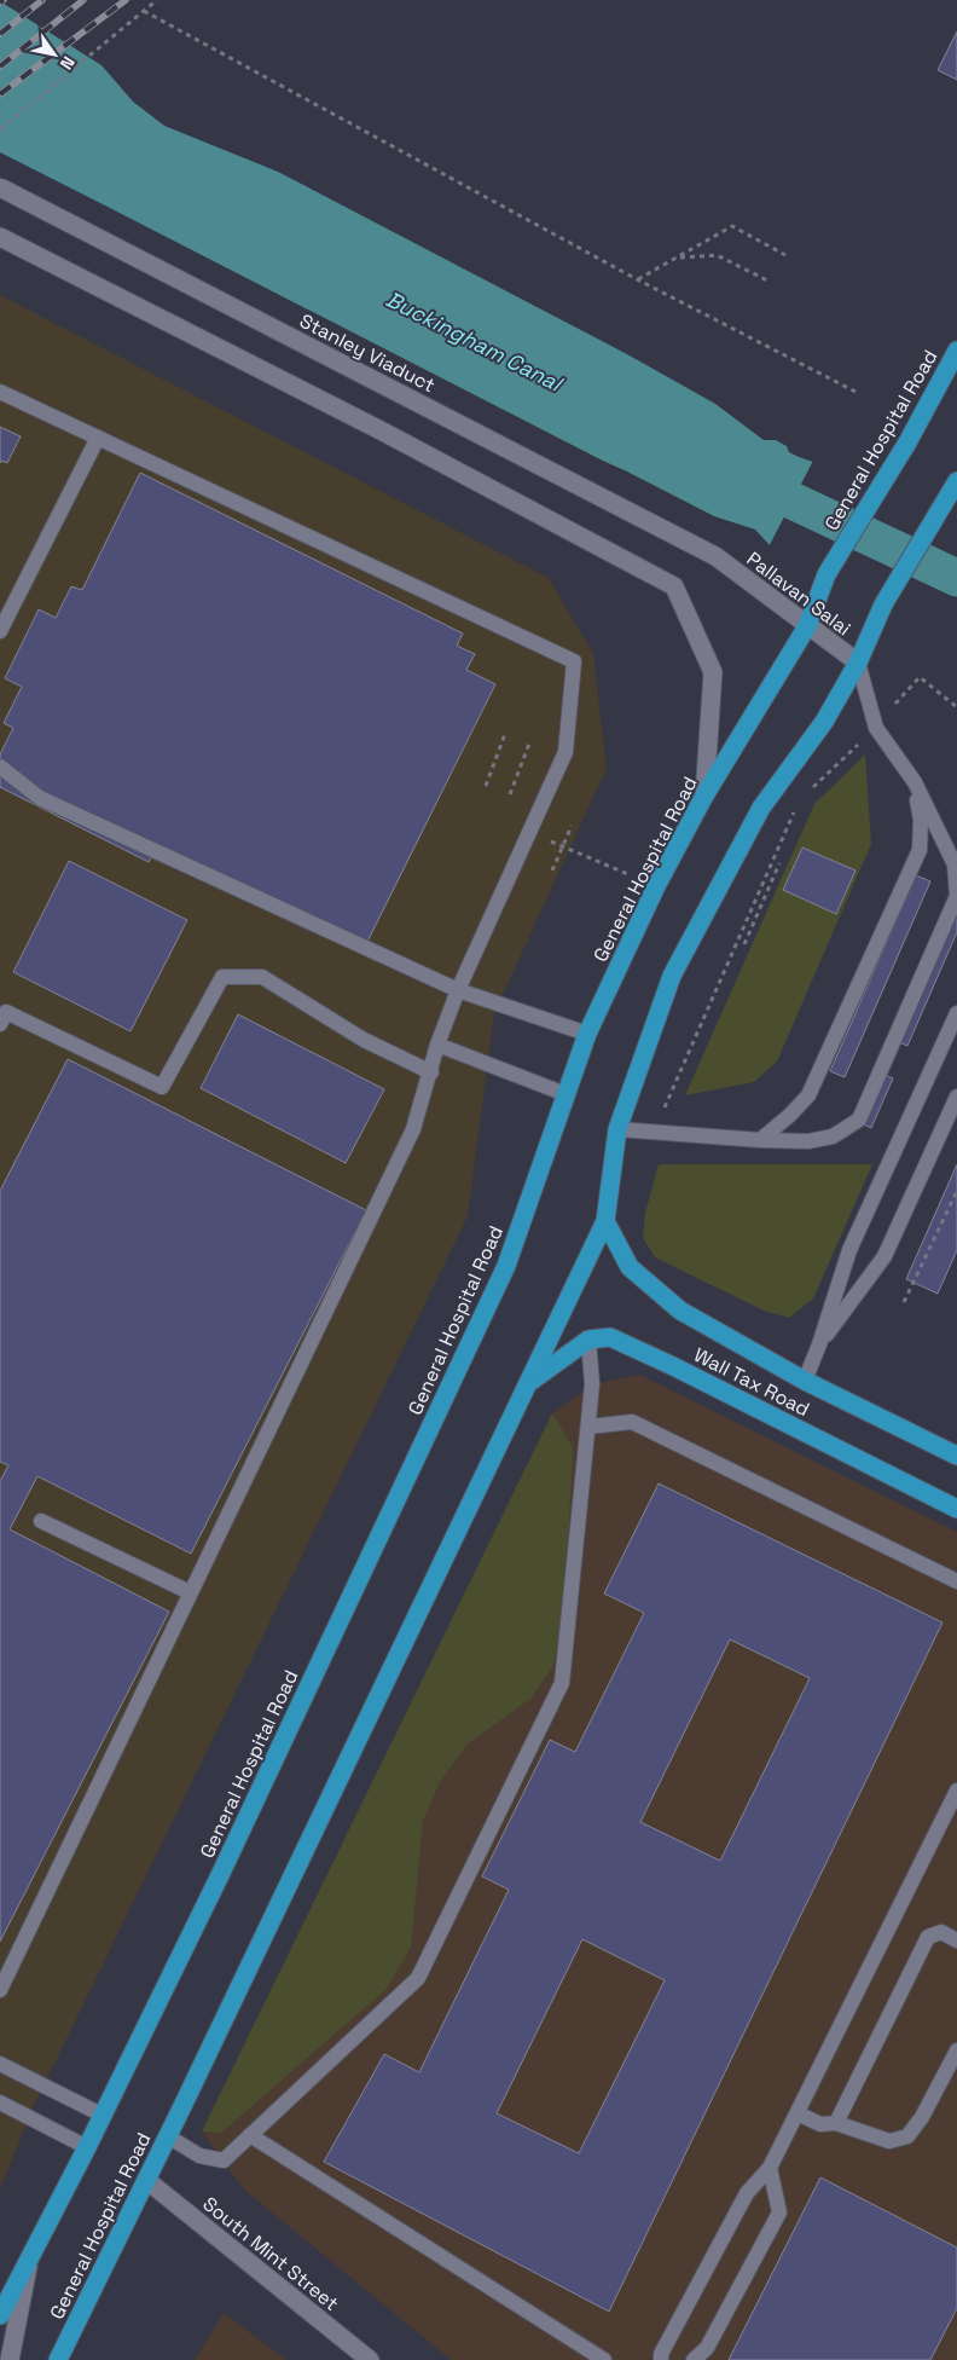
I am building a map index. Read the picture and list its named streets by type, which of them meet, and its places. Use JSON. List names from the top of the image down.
{
  "streets": {
    "main road": [
      "Stanley Viaduct",
      "General Hospital Road",
      "Pallavan Salai",
      "Wall Tax Road",
      "South Mint Street"
    ]
  },
  "crossings": [
    ["Stanley Viaduct", "Pallavan Salai"],
    ["General Hospital Road", "Pallavan Salai"],
    ["General Hospital Road", "Wall Tax Road"],
    ["General Hospital Road", "South Mint Street"]
  ],
  "water": ["Buckingham Canal"],
  "north": "bottom right"
}
